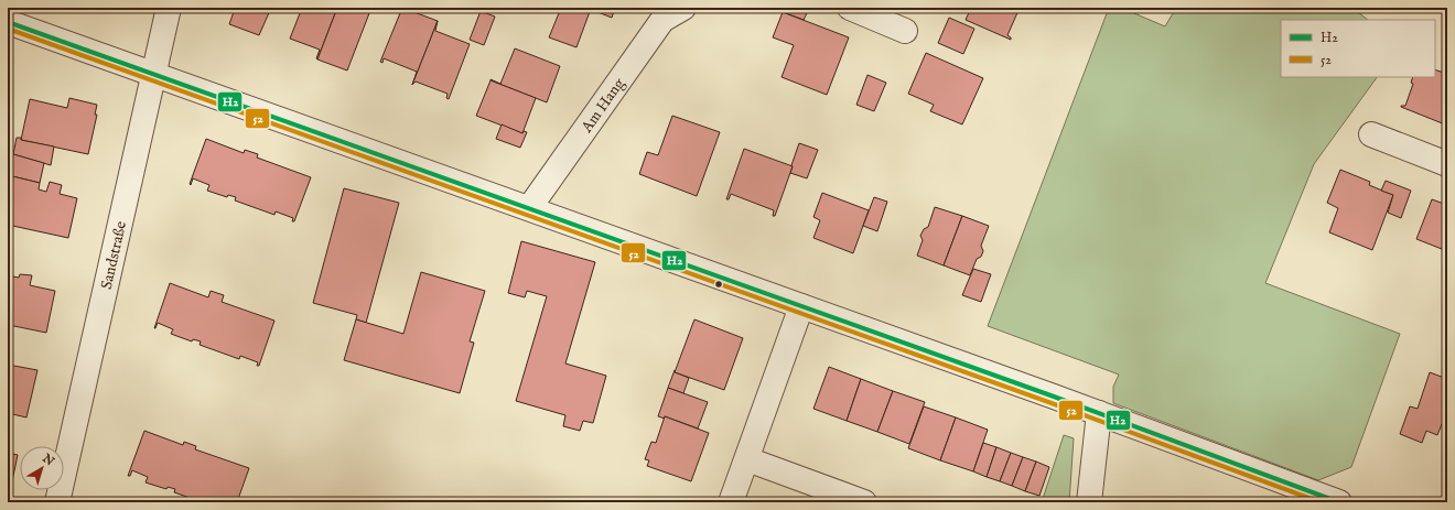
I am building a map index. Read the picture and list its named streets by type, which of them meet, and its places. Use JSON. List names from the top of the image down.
{
  "streets": {
    "street": ["Am Hang", "Sandstraße"]
  },
  "lines": ["transit line H2", "transit line 52"],
  "legend": ["H2", "52"],
  "north": "top right"
}
